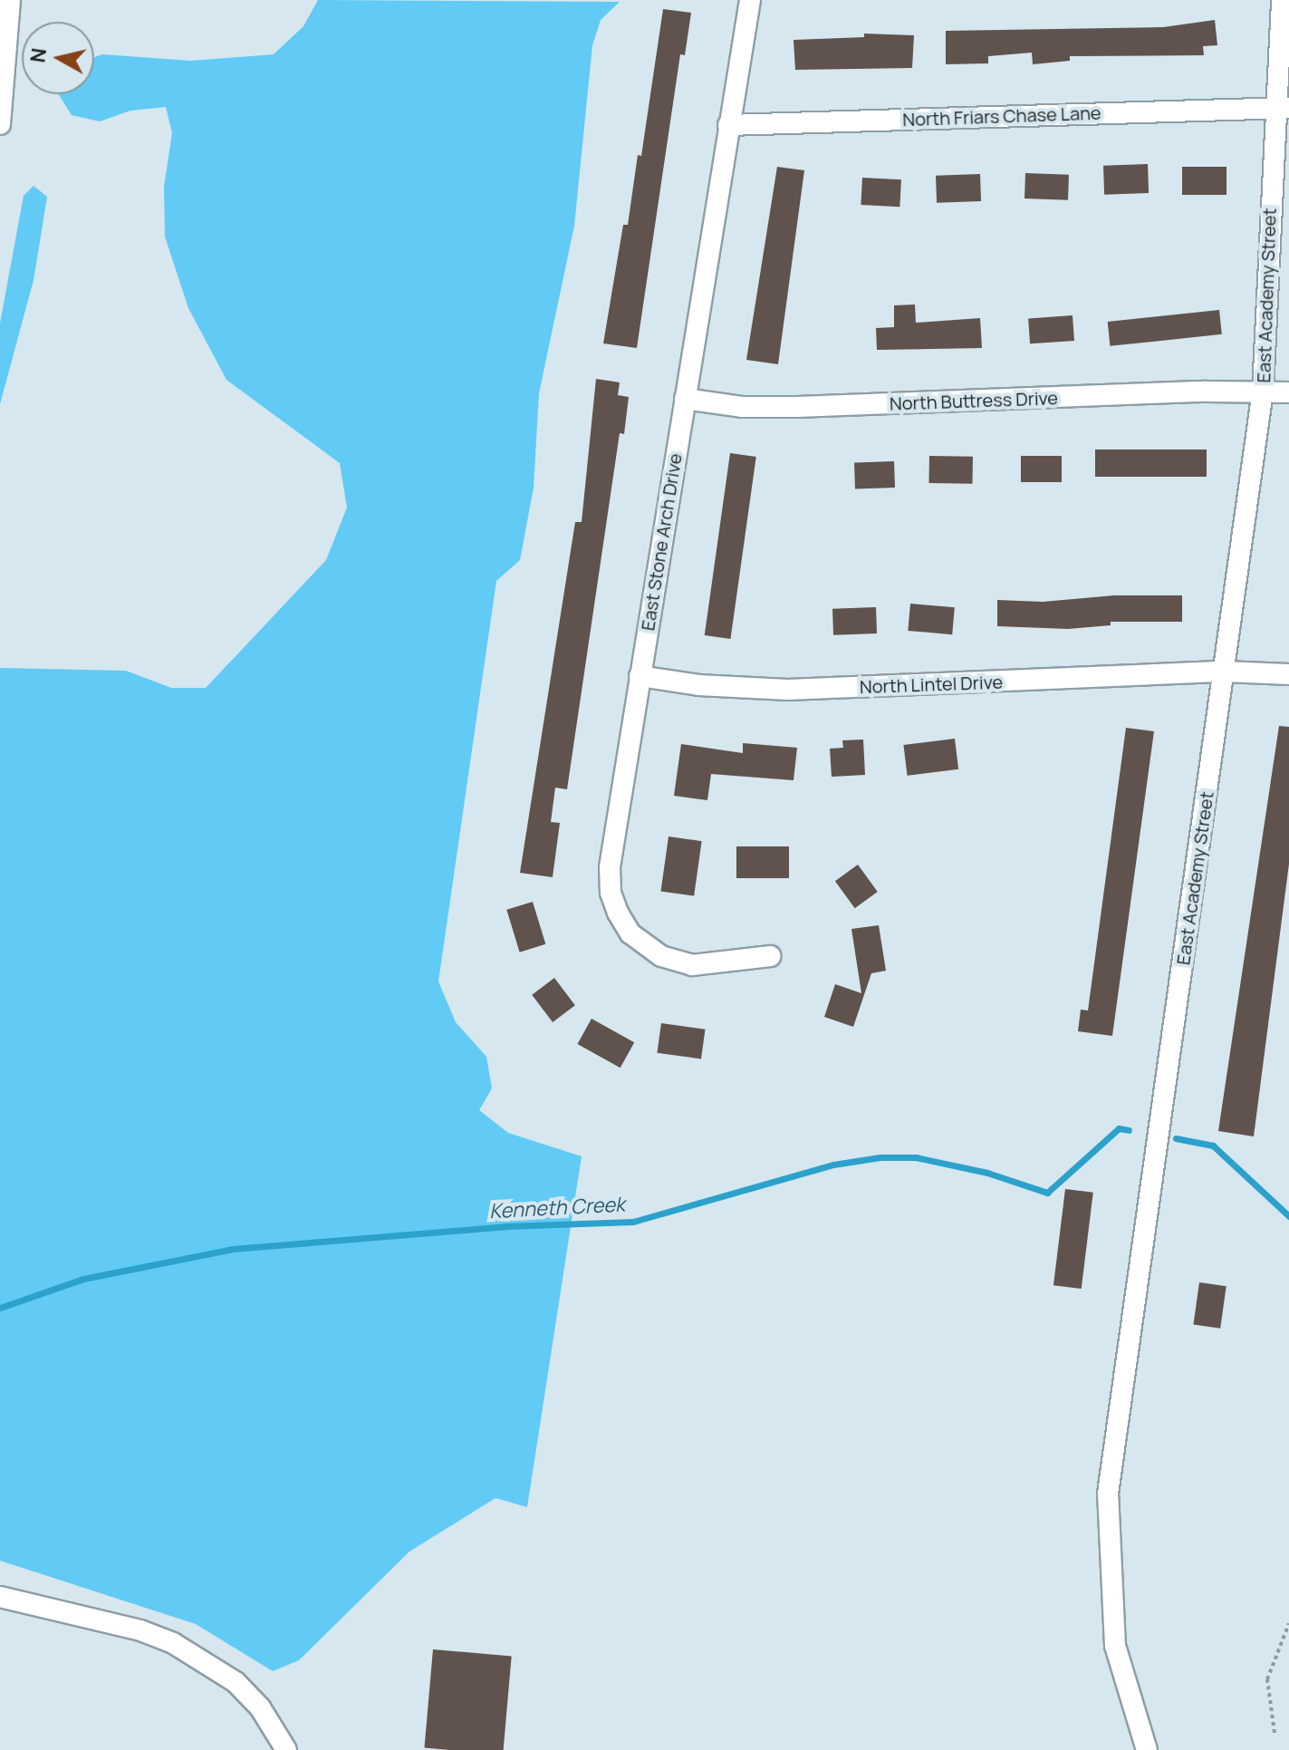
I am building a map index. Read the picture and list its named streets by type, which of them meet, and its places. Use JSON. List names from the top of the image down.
{
  "streets": {
    "street": [
      "North Friars Chase Lane",
      "East Academy Street",
      "North Buttress Drive",
      "East Stone Arch Drive",
      "North Lintel Drive"
    ]
  },
  "crossings": [
    ["North Friars Chase Lane", "East Academy Street"],
    ["North Friars Chase Lane", "East Stone Arch Drive"],
    ["East Academy Street", "North Buttress Drive"],
    ["East Academy Street", "North Lintel Drive"],
    ["North Buttress Drive", "East Stone Arch Drive"],
    ["East Stone Arch Drive", "North Lintel Drive"]
  ],
  "water": ["Kenneth Creek"],
  "north": "left"
}
